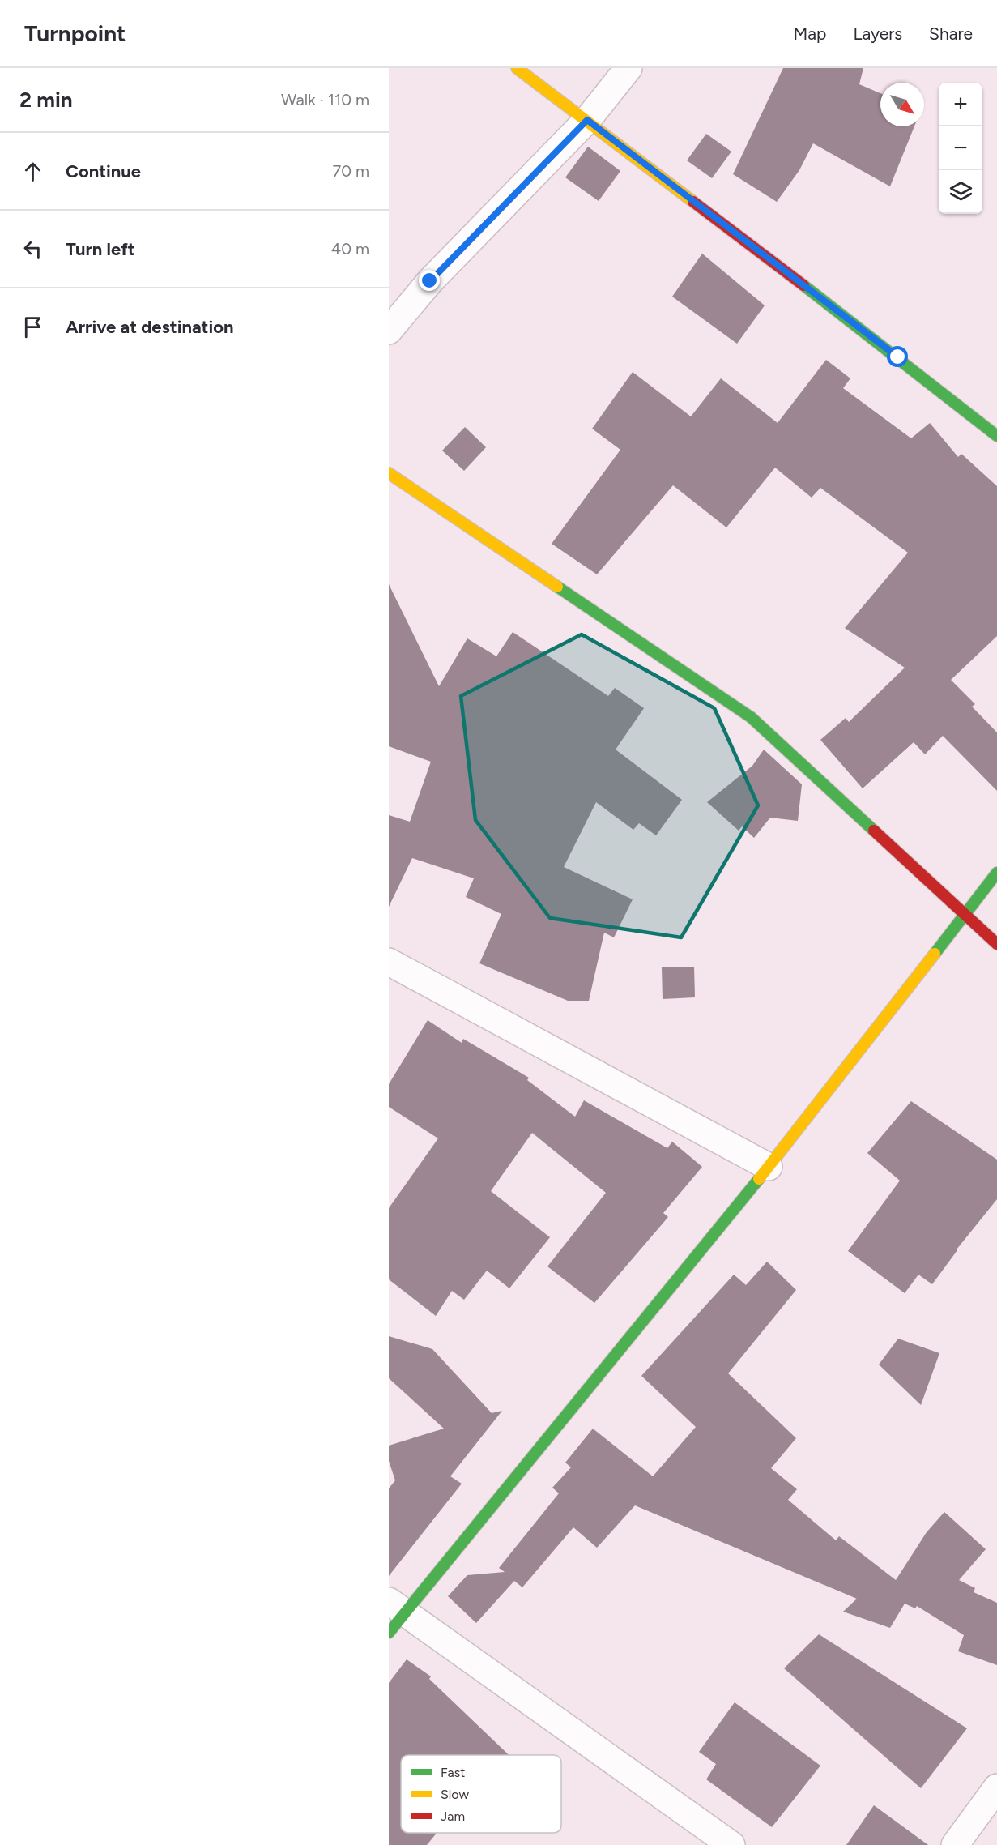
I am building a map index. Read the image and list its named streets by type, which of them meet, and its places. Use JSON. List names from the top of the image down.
{
  "legend": ["Fast", "Slow", "Jam"],
  "north": "bottom right",
  "page": {
    "header": "Turnpoint",
    "nav": ["Map", "Layers", "Share"],
    "heading": ["2 min", "Walk · 110 m"],
    "map_buttons": ["+", "−"],
    "list": [
      ["Continue", "70 m"],
      ["Turn left", "40 m"],
      "Arrive at destination"
    ]
  }
}
